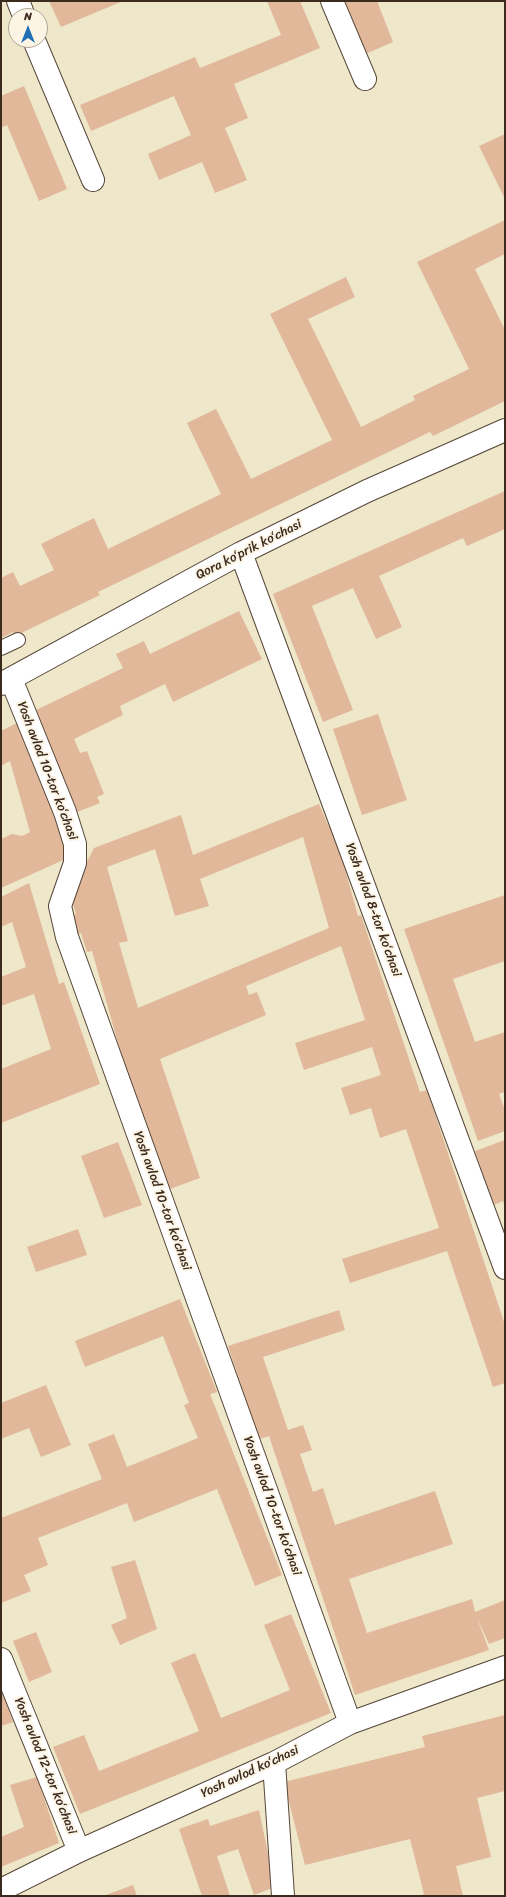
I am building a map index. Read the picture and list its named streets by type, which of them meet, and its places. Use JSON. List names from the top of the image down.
{
  "streets": {
    "street": [
      "Qora koʻprik koʻchasi",
      "Yosh avlod 10-tor koʻchasi",
      "Yosh avlod 8-tor koʻchasi",
      "Yosh avlod 12-tor koʻchasi",
      "Yosh avlod koʻchasi"
    ]
  },
  "crossings": [
    ["Qora koʻprik koʻchasi", "Yosh avlod 10-tor koʻchasi"],
    ["Qora koʻprik koʻchasi", "Yosh avlod 8-tor koʻchasi"],
    ["Yosh avlod 10-tor koʻchasi", "Yosh avlod koʻchasi"],
    ["Yosh avlod 12-tor koʻchasi", "Yosh avlod koʻchasi"]
  ],
  "north": "top"
}
